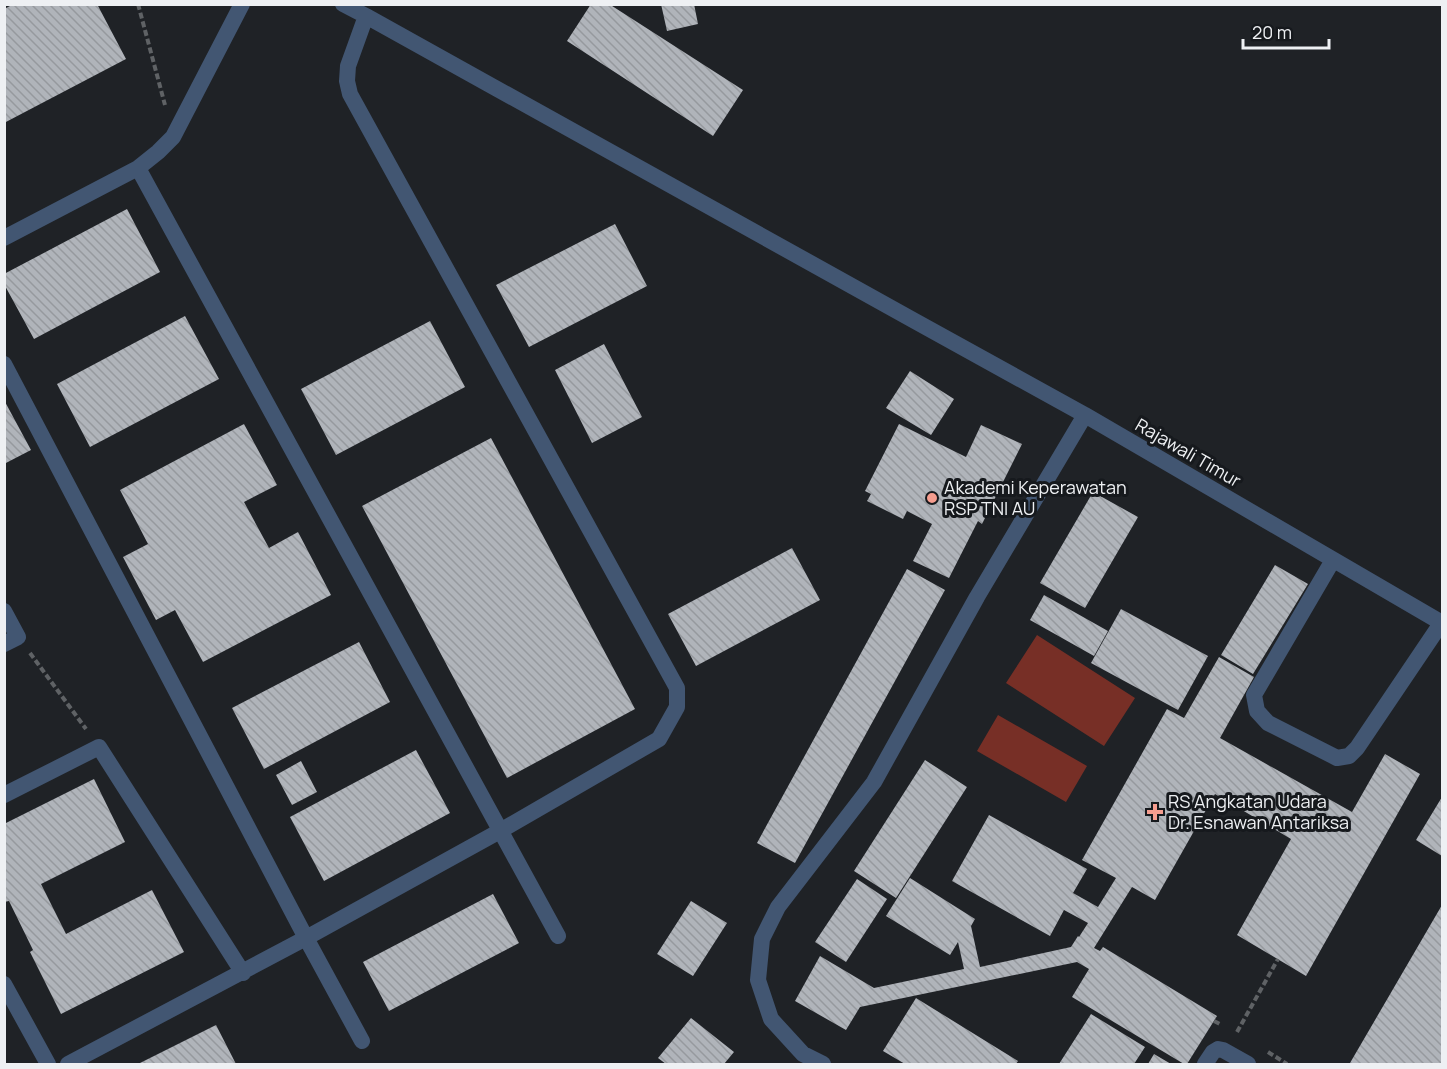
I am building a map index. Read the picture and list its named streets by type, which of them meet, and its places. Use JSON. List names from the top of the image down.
{
  "streets": {
    "lane": ["Rajawali Timur"]
  },
  "places": {
    "other": ["Akademi Keperawatan RSP TNI AU"],
    "health": ["RS Angkatan Udara Dr. Esnawan Antariksa"]
  },
  "scale_bar": "20 m"
}
